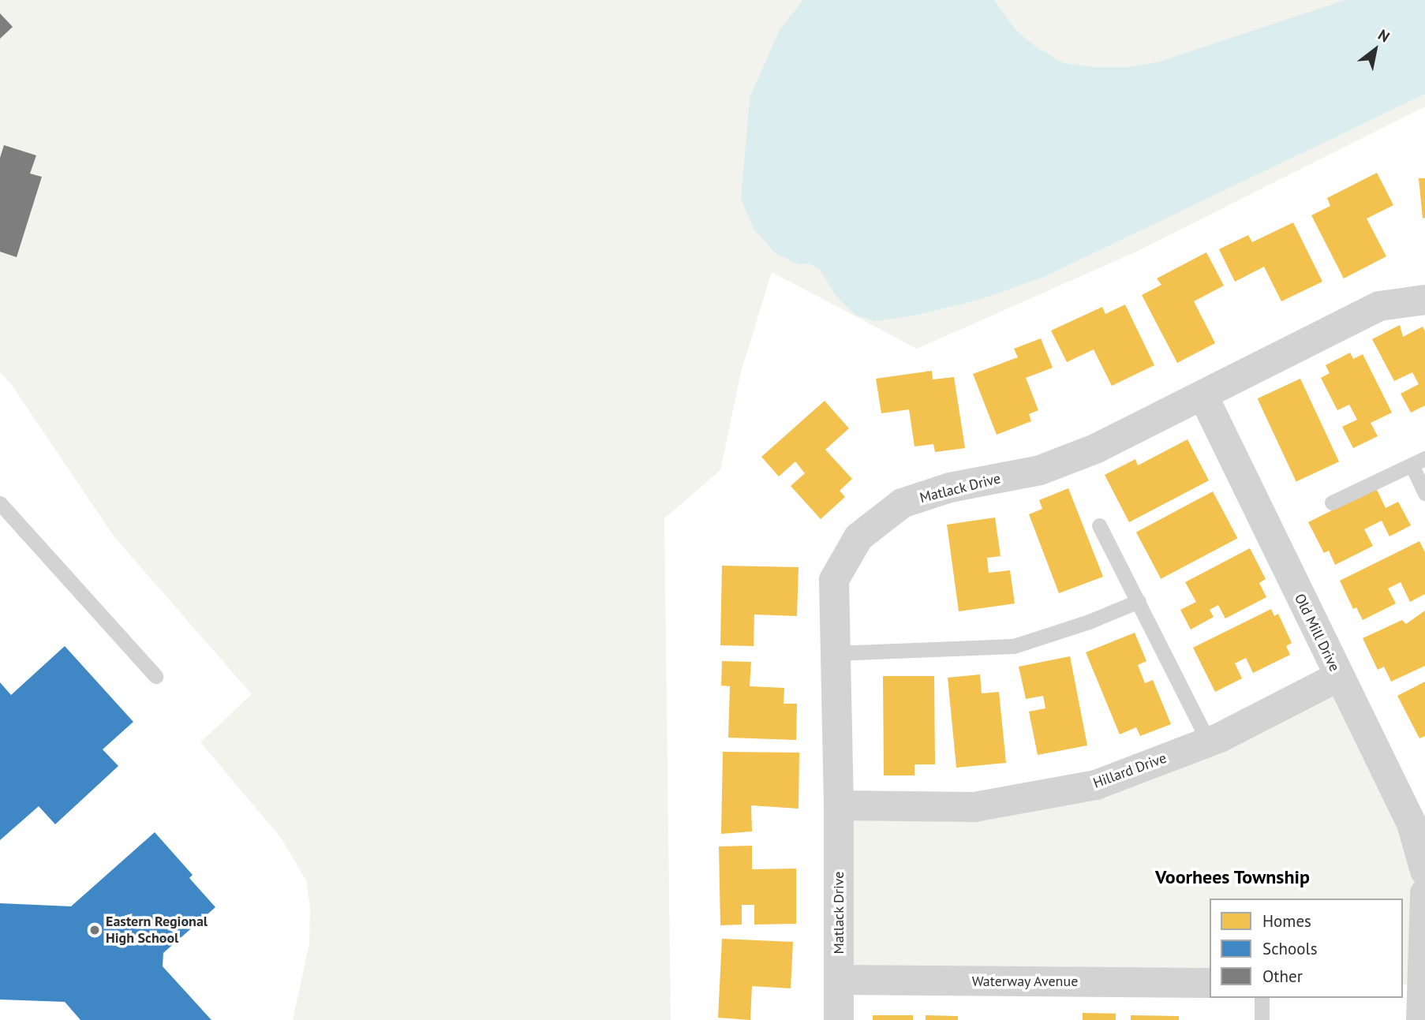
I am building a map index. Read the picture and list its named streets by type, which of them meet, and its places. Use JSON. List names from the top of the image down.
{
  "streets": {
    "street": [
      "Matlack Drive",
      "Old Mill Drive",
      "Hillard Drive",
      "Waterway Avenue"
    ]
  },
  "crossings": [
    ["Matlack Drive", "Old Mill Drive"],
    ["Matlack Drive", "Hillard Drive"],
    ["Matlack Drive", "Waterway Avenue"],
    ["Old Mill Drive", "Hillard Drive"]
  ],
  "districts": ["Voorhees Township"],
  "places": ["Eastern Regional High School"],
  "legend": ["Homes", "Schools", "Other"],
  "north": "top right"
}
